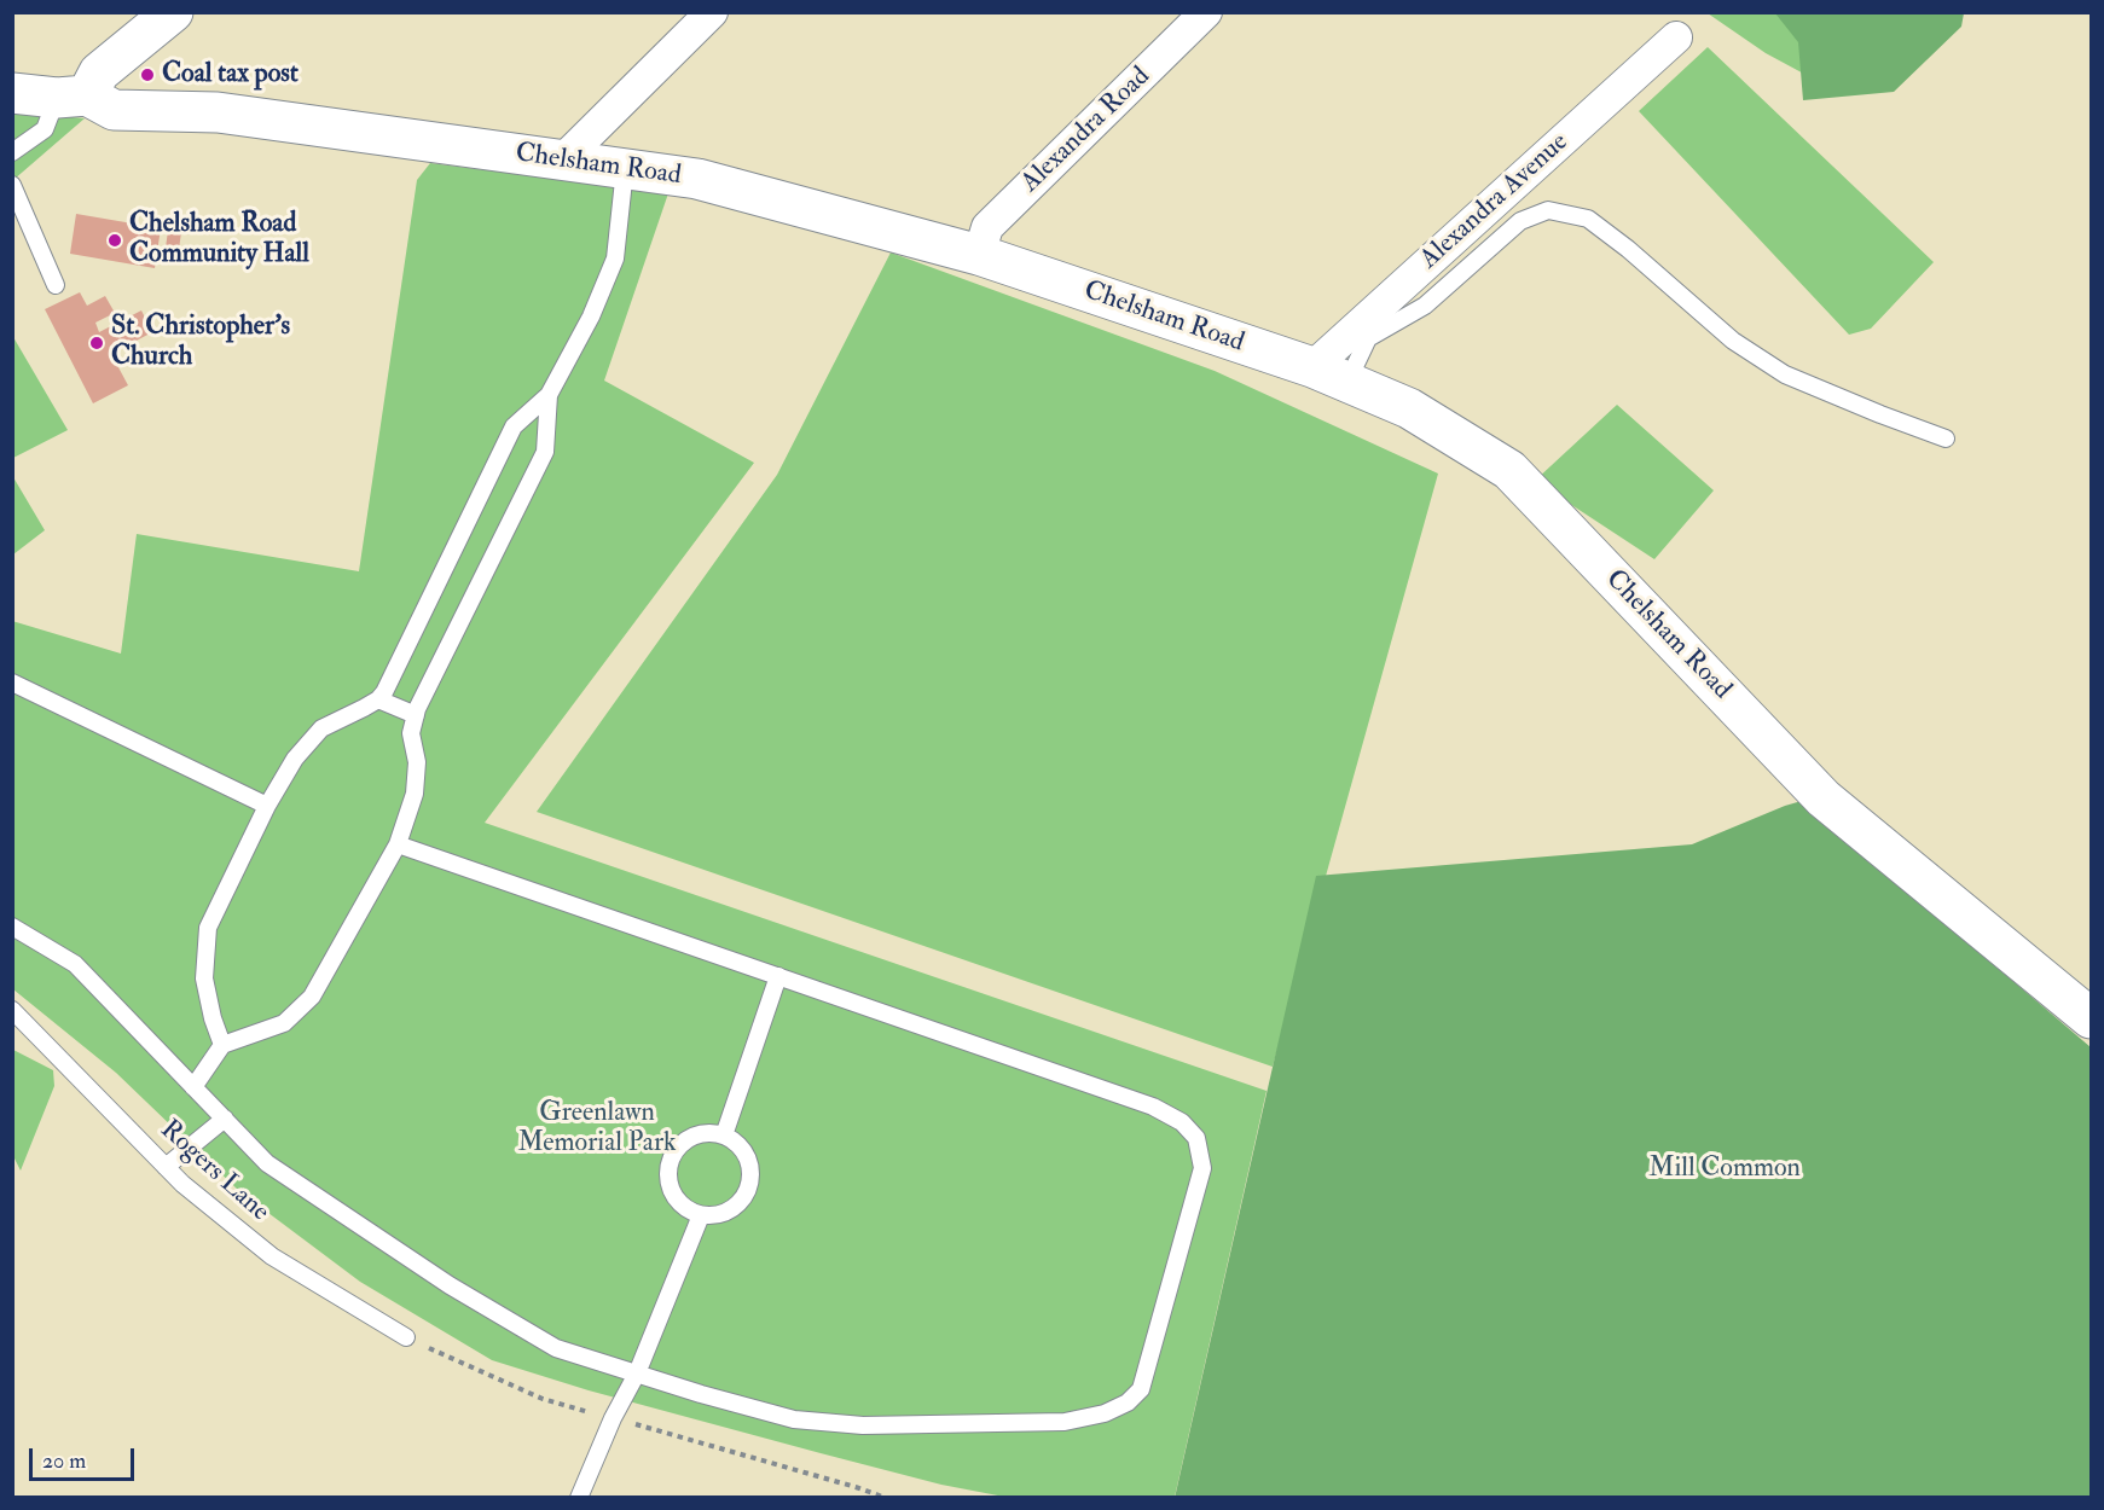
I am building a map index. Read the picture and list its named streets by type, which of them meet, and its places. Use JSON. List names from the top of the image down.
{
  "streets": {
    "street": ["Alexandra Road", "Chelsham Road", "Alexandra Avenue"],
    "lane": ["Rogers Lane"]
  },
  "crossings": [
    ["Alexandra Road", "Chelsham Road"],
    ["Chelsham Road", "Alexandra Avenue"]
  ],
  "parks": ["Greenlawn Memorial Park", "Mill Common"],
  "places": ["Coal tax post", "Chelsham Road Community Hall", "St. Christopher's Church"],
  "scale_bar": "20 m"
}
